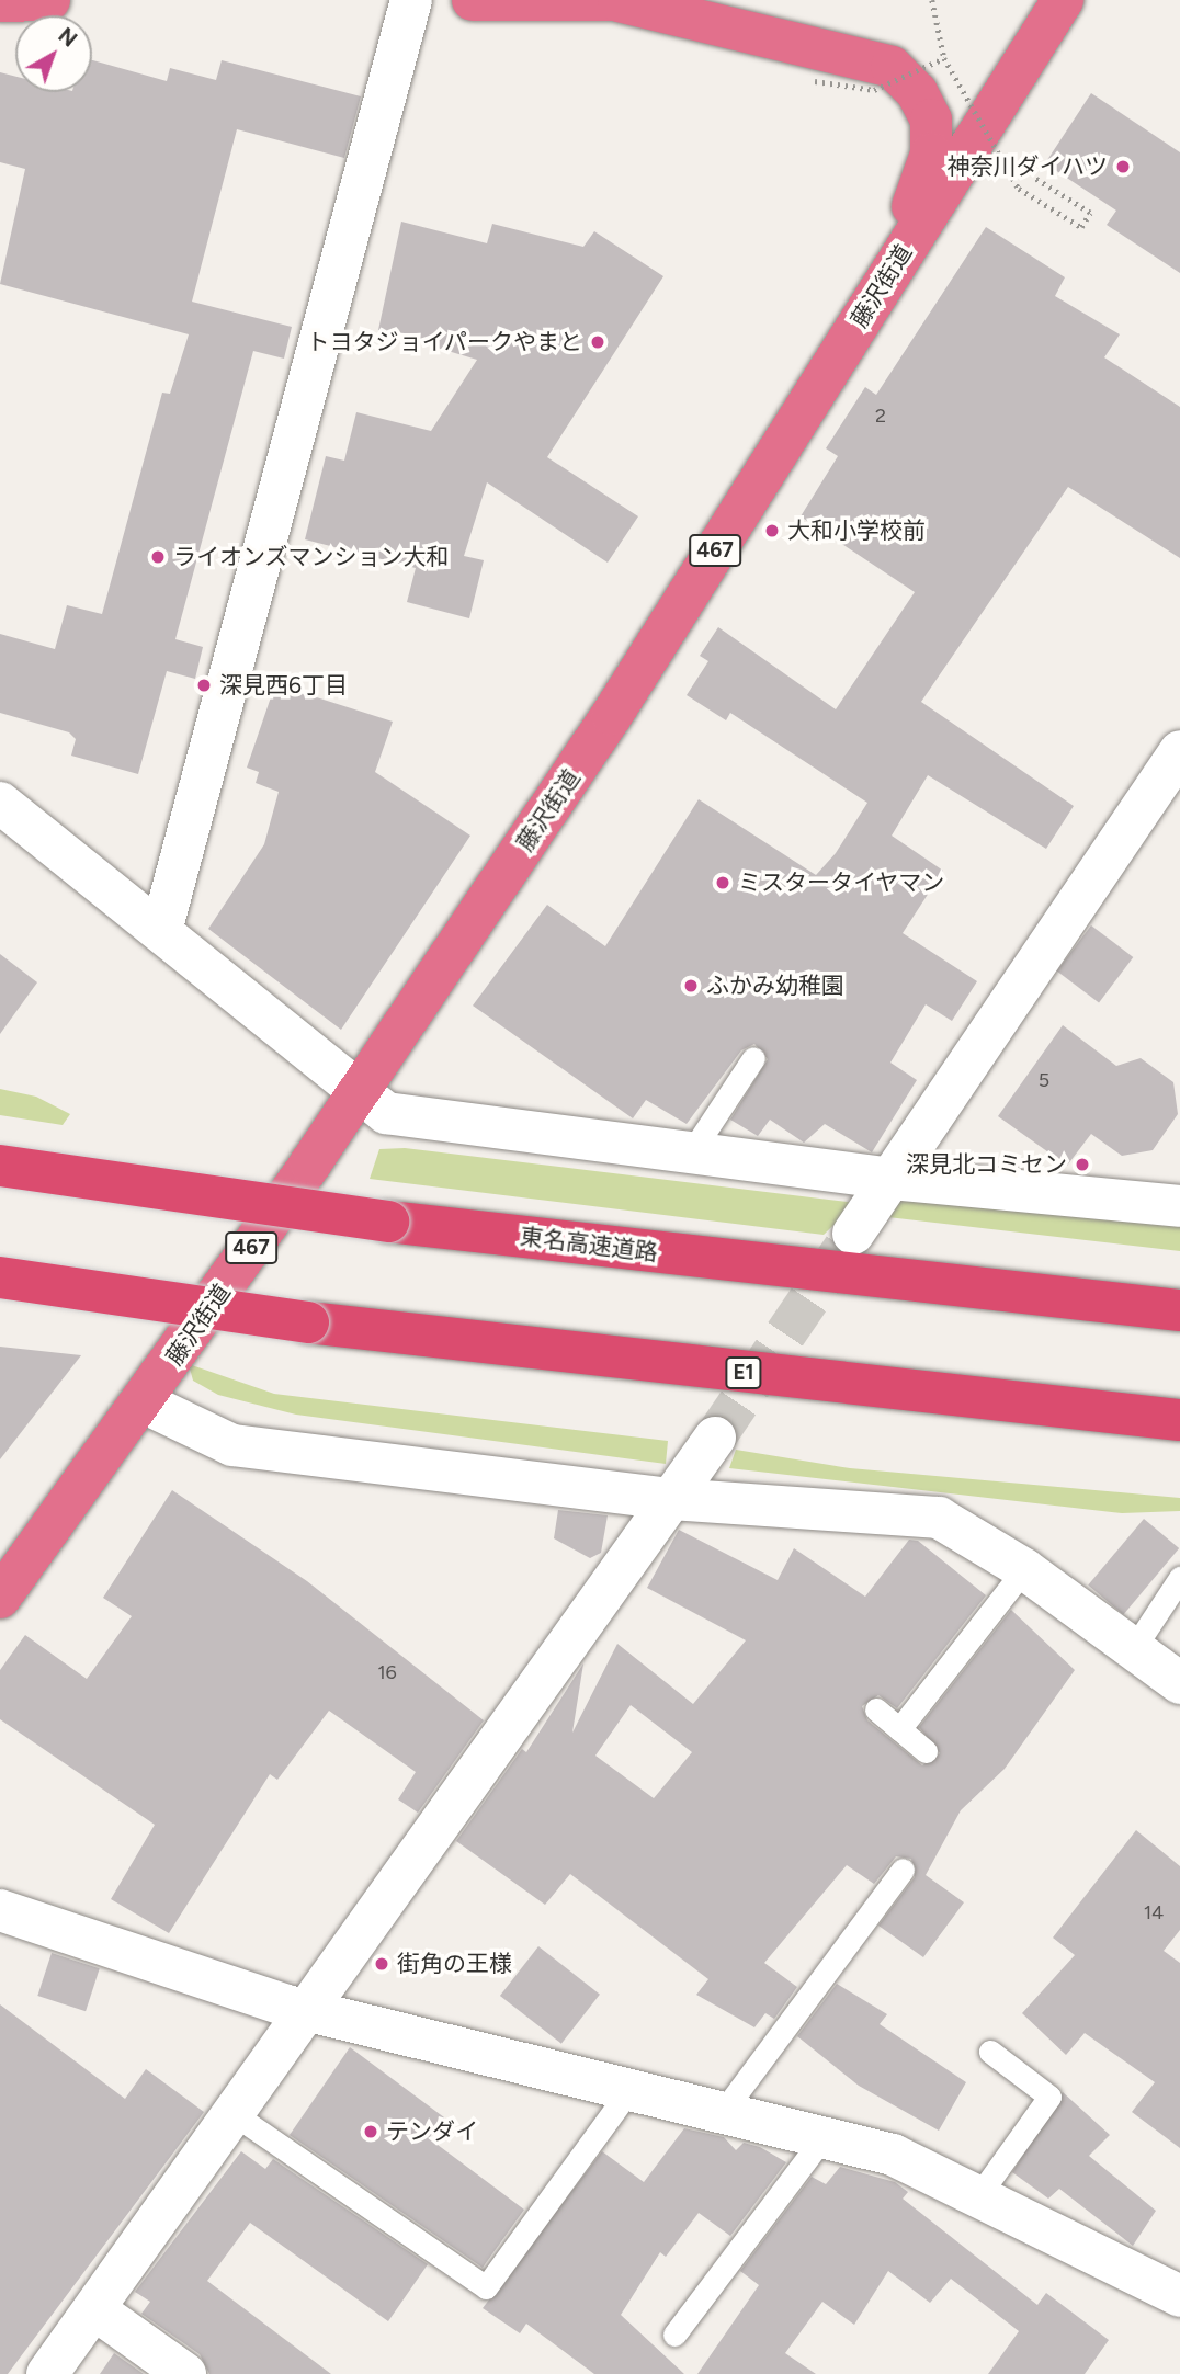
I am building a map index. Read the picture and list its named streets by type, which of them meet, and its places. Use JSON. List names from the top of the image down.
{
  "streets": {
    "highway": [
      "藤沢街道",
      "467",
      "東名高速道路",
      "E1"
    ]
  },
  "places": [
    "神奈川ダイハツ",
    "トヨタジョイパークやまと",
    "大和小学校前",
    "ライオンズマンション大和",
    "深見西6丁目",
    "ミスタータイヤマン",
    "ふかみ幼稚園",
    "深見北コミセン",
    "街角の王様",
    "テンダイ"
  ],
  "house_numbers": [
    "2",
    "5",
    "16",
    "14"
  ],
  "north": "top right"
}
